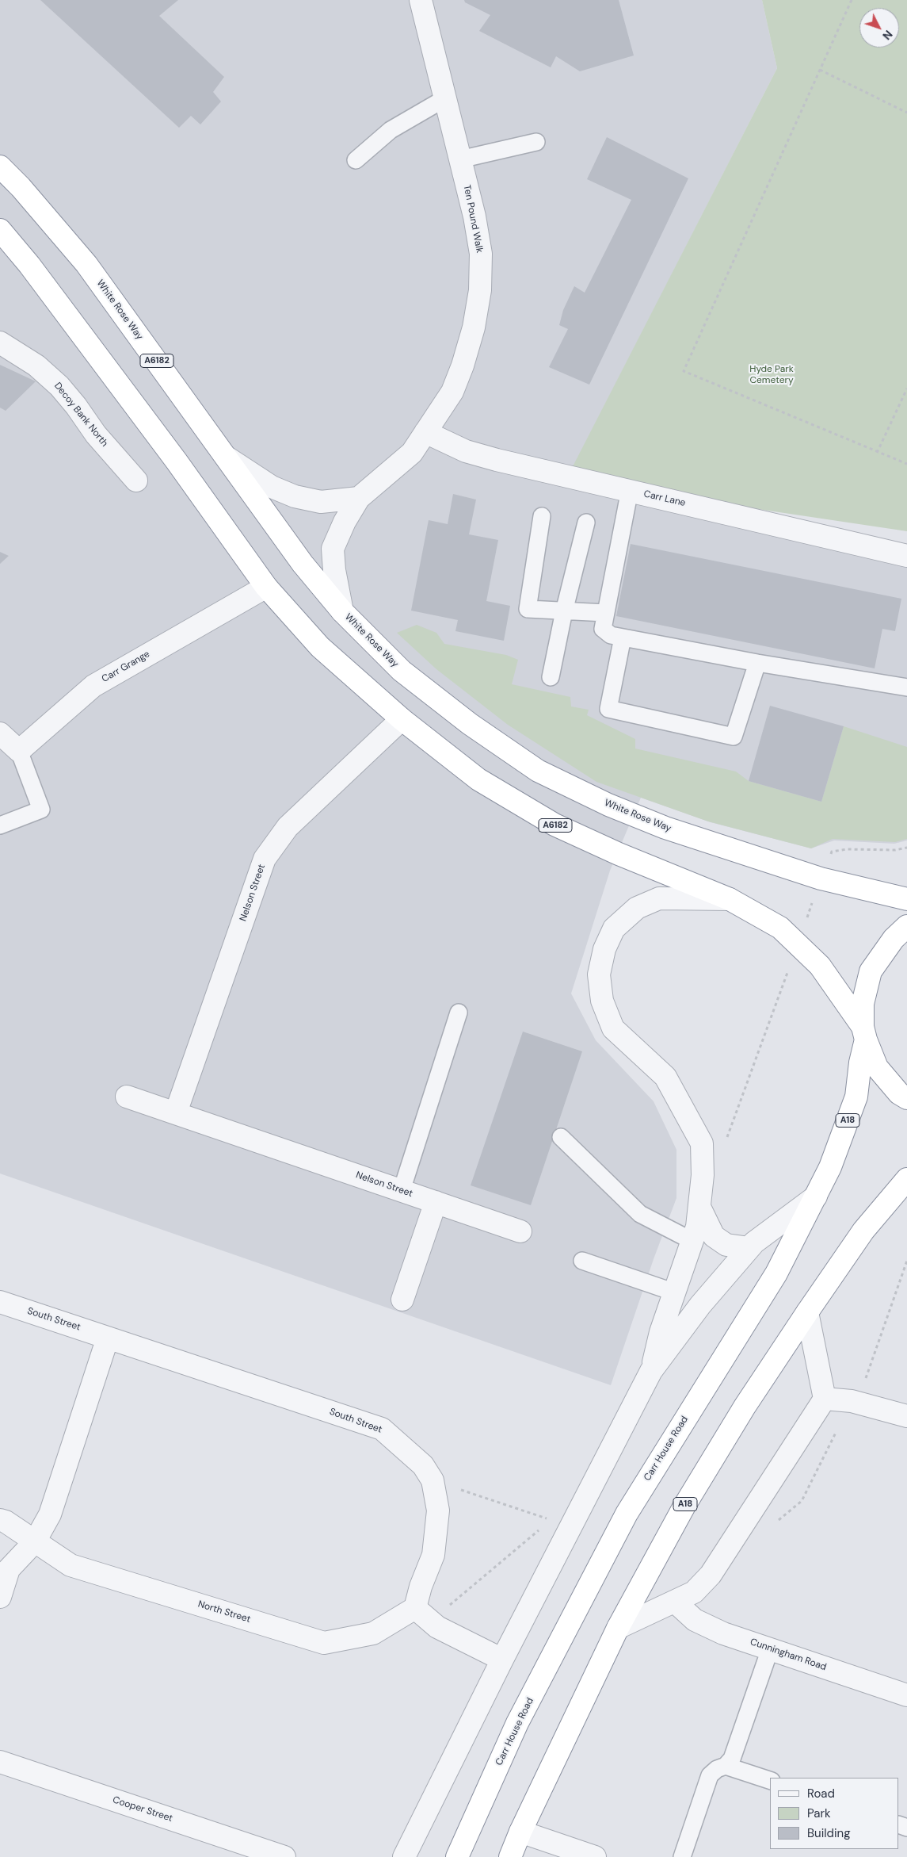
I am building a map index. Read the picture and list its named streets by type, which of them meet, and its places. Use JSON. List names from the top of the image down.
{
  "streets": {
    "highway": [
      "White Rose Way",
      "A6182",
      "A18",
      "Carr House Road"
    ],
    "street": [
      "Ten Pound Walk",
      "Decoy Bank North",
      "Carr Lane",
      "Carr Grange",
      "Nelson Street",
      "South Street",
      "North Street",
      "Cunningham Road",
      "Cooper Street"
    ]
  },
  "crossings": [
    ["Ten Pound Walk", "White Rose Way"],
    ["Ten Pound Walk", "Carr Lane"],
    ["A6182", "Carr Grange"],
    ["A6182", "Nelson Street"],
    ["A6182", "Carr House Road"],
    ["South Street", "North Street"]
  ],
  "parks": ["Hyde Park Cemetery"],
  "legend": ["Road", "Park", "Building"],
  "north": "bottom right"
}
